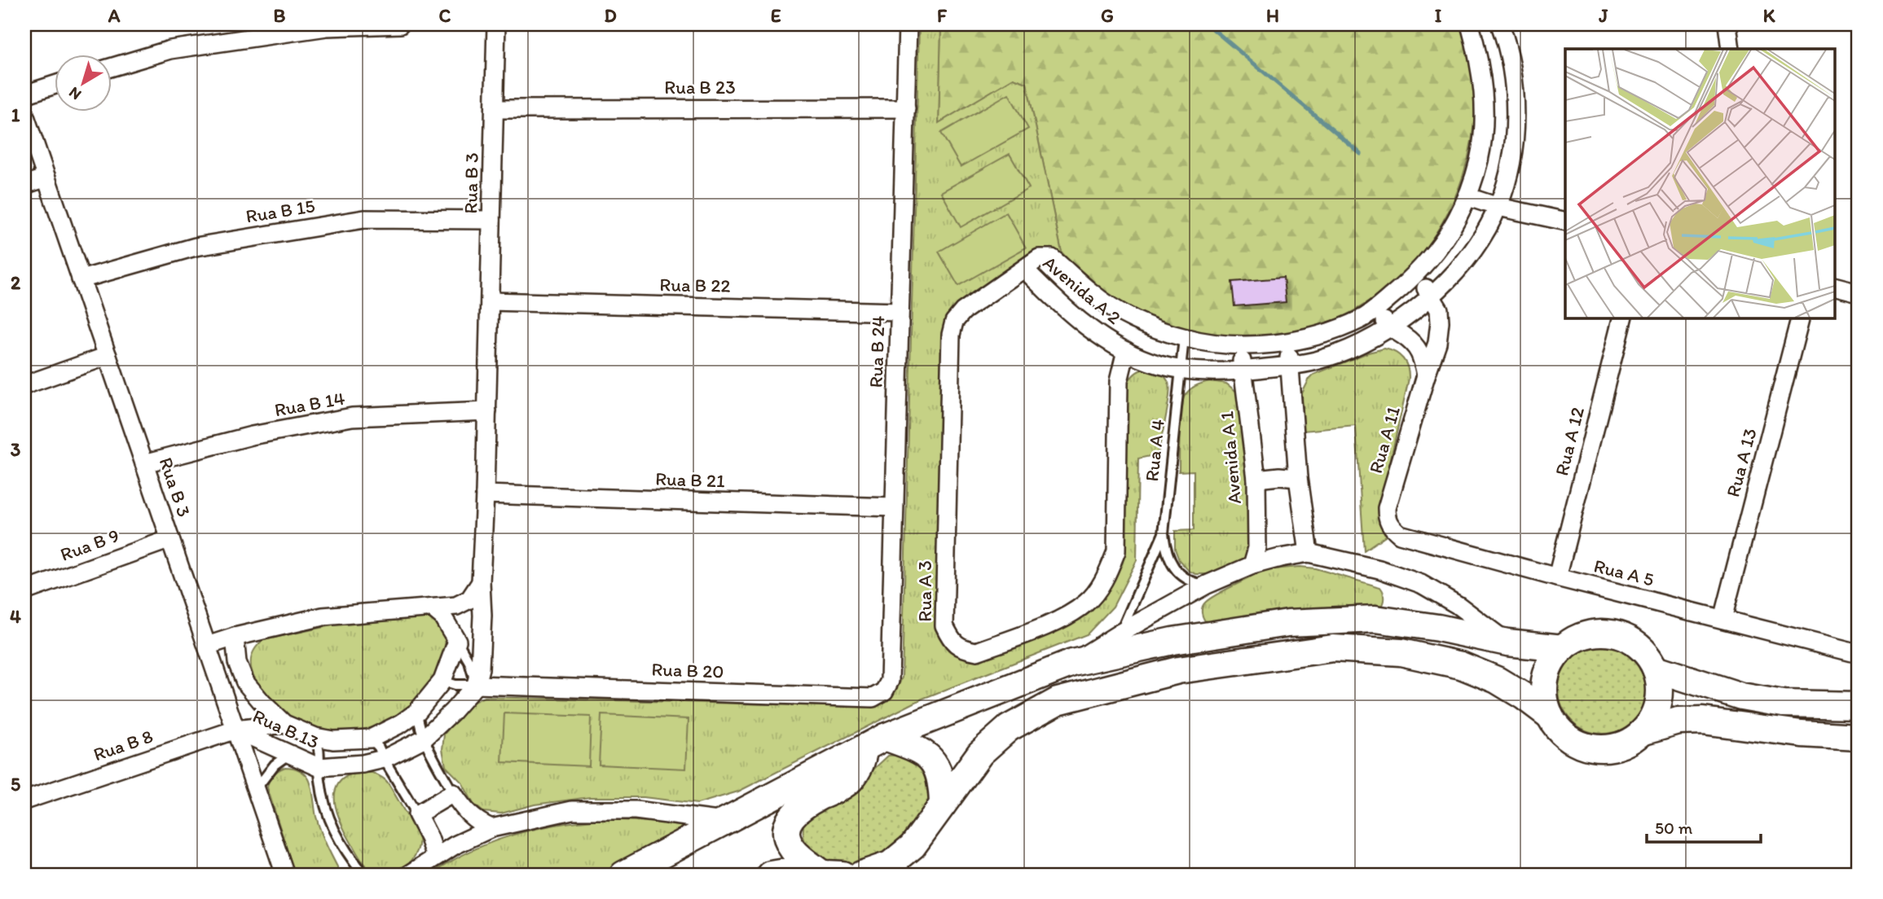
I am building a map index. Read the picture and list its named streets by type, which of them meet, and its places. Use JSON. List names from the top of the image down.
{
  "streets": {
    "street": [
      "Rua B 23",
      "Rua B 3",
      "Rua B 15",
      "Rua B 22",
      "Avenida A 2",
      "Rua B 24",
      "Rua B 14",
      "Rua A 11",
      "Rua A 12",
      "Avenida A 1",
      "Rua A 13",
      "Rua B 21",
      "Rua B 9",
      "Rua A 5",
      "Rua A 3",
      "Rua B 20",
      "Rua B 13",
      "Rua B 8"
    ],
    "lane": ["Rua A 4"]
  },
  "crossings": [
    ["Rua B 23", "Rua B 3"],
    ["Rua B 23", "Rua B 24"],
    ["Rua B 3", "Rua B 15"],
    ["Rua B 3", "Rua B 22"],
    ["Rua B 3", "Rua B 14"],
    ["Rua B 3", "Rua B 21"],
    ["Rua B 3", "Rua B 9"],
    ["Rua B 3", "Rua B 20"],
    ["Rua B 3", "Rua B 13"],
    ["Rua B 3", "Rua B 8"],
    ["Rua B 22", "Rua B 24"],
    ["Avenida A 2", "Rua A 11"],
    ["Avenida A 2", "Rua A 4"],
    ["Avenida A 2", "Avenida A 1"],
    ["Avenida A 2", "Rua A 3"],
    ["Rua B 24", "Rua B 21"],
    ["Rua B 24", "Rua B 20"],
    ["Rua A 11", "Rua A 5"],
    ["Rua A 12", "Rua A 5"],
    ["Rua A 13", "Rua A 5"],
    ["Rua B 20", "Rua B 13"],
    ["Rua B 13", "Rua B 8"]
  ],
  "scale_bar": "50 m",
  "north": "bottom left",
  "grid": {
    "columns": [
      "A",
      "B",
      "C",
      "D",
      "E",
      "F",
      "G",
      "H",
      "I",
      "J",
      "K"
    ],
    "rows": [
      "1",
      "2",
      "3",
      "4",
      "5"
    ]
  }
}
